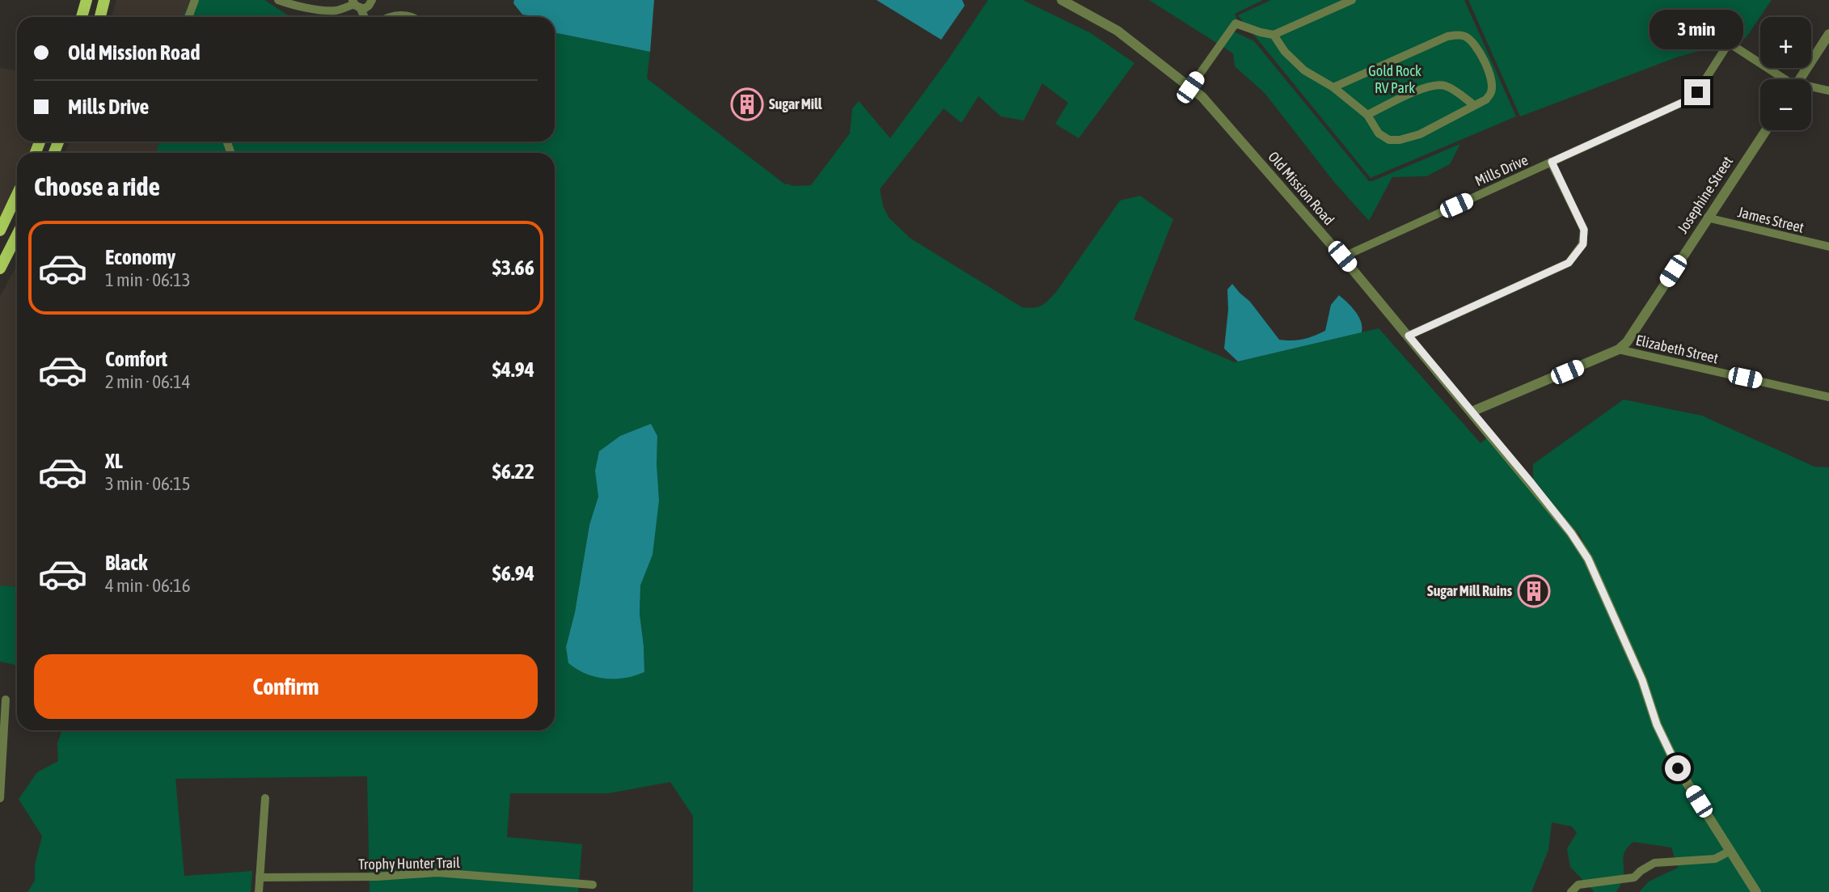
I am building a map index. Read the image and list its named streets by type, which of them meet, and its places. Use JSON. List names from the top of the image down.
{
  "streets": {
    "street": [
      "Mills Drive",
      "Old Mission Road",
      "Josephine Street",
      "James Street",
      "Elizabeth Street",
      "Trophy Hunter Trail"
    ]
  },
  "crossings": [
    ["Mills Drive", "Old Mission Road"],
    ["Old Mission Road", "Josephine Street"],
    ["Josephine Street", "James Street"],
    ["Josephine Street", "Elizabeth Street"]
  ],
  "parks": ["Gold Rock RV Park"],
  "places": {
    "building": ["Sugar Mill", "Sugar Mill Ruins"]
  },
  "page": {
    "bubble": "3 min",
    "map_buttons": ["+", "−"],
    "banner": ["Old Mission Road", "Mills Drive"],
    "heading": "Choose a ride",
    "list": [
      {
        "name": "Economy",
        "note": "1 min · 06:13",
        "value": "$3.66"
      },
      {
        "name": "Comfort",
        "note": "2 min · 06:14",
        "value": "$4.94"
      },
      {
        "name": "XL",
        "note": "3 min · 06:15",
        "value": "$6.22"
      },
      {
        "name": "Black",
        "note": "4 min · 06:16",
        "value": "$6.94"
      }
    ],
    "buttons": "Confirm"
  }
}
